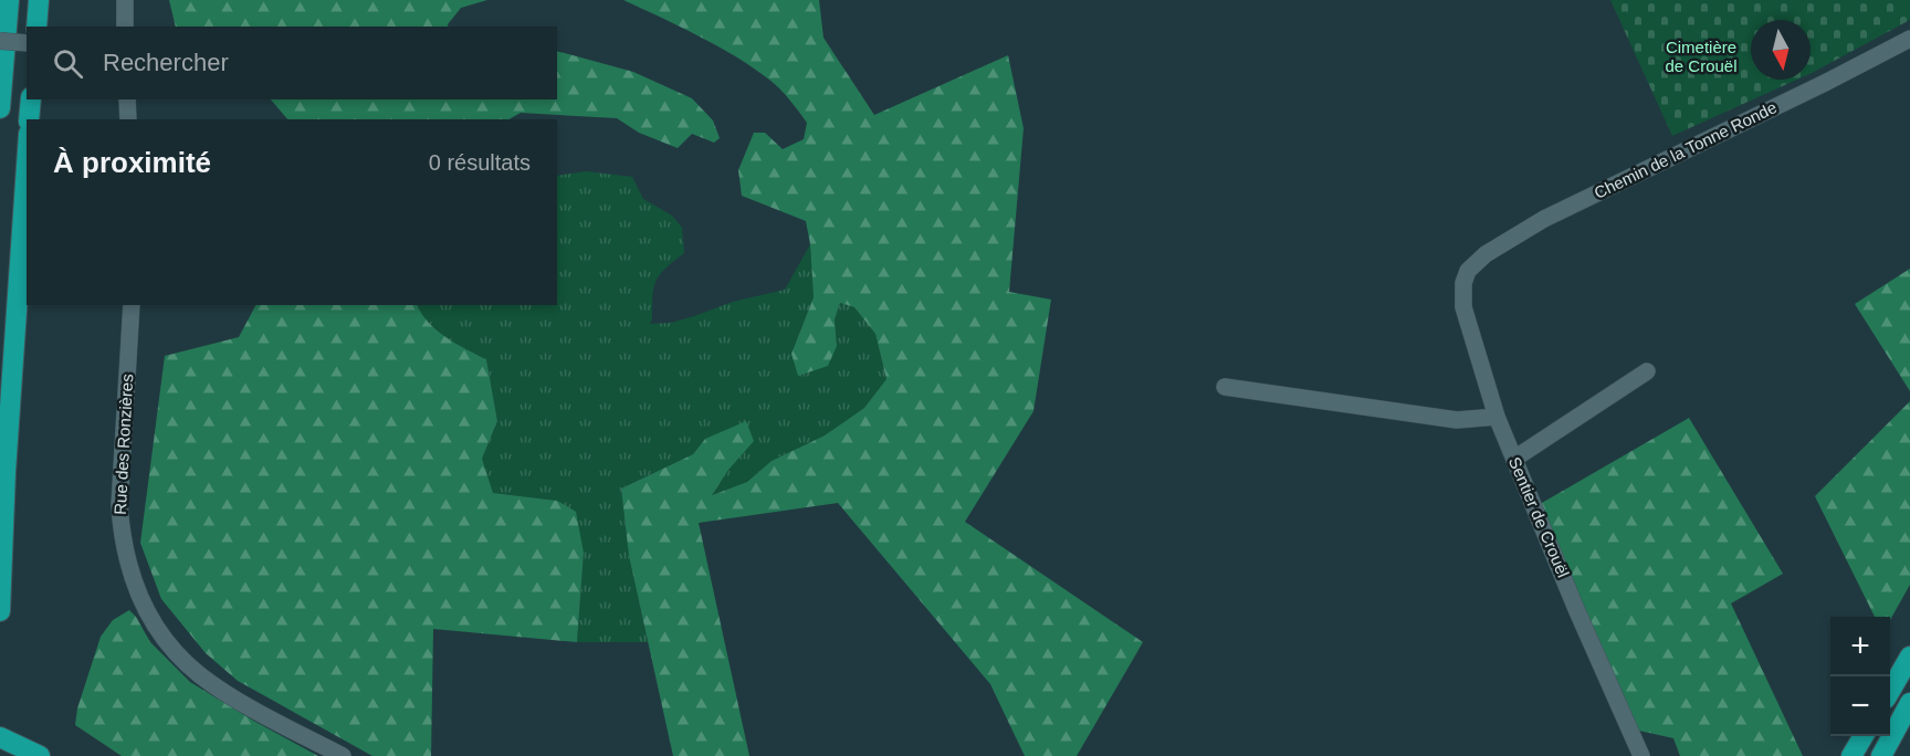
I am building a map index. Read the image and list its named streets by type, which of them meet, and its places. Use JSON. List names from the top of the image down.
{
  "streets": {
    "street": ["Chemin de la Tonne Ronde", "Rue des Ronzières", "Sentier de Crouël"]
  },
  "crossings": [
    ["Chemin de la Tonne Ronde", "Sentier de Crouël"]
  ],
  "parks": ["Cimetière de Crouël"],
  "north": "bottom",
  "page": {
    "search": "Rechercher",
    "heading": ["À proximité", "0 résultats"],
    "map_buttons": ["+", "−"]
  }
}
